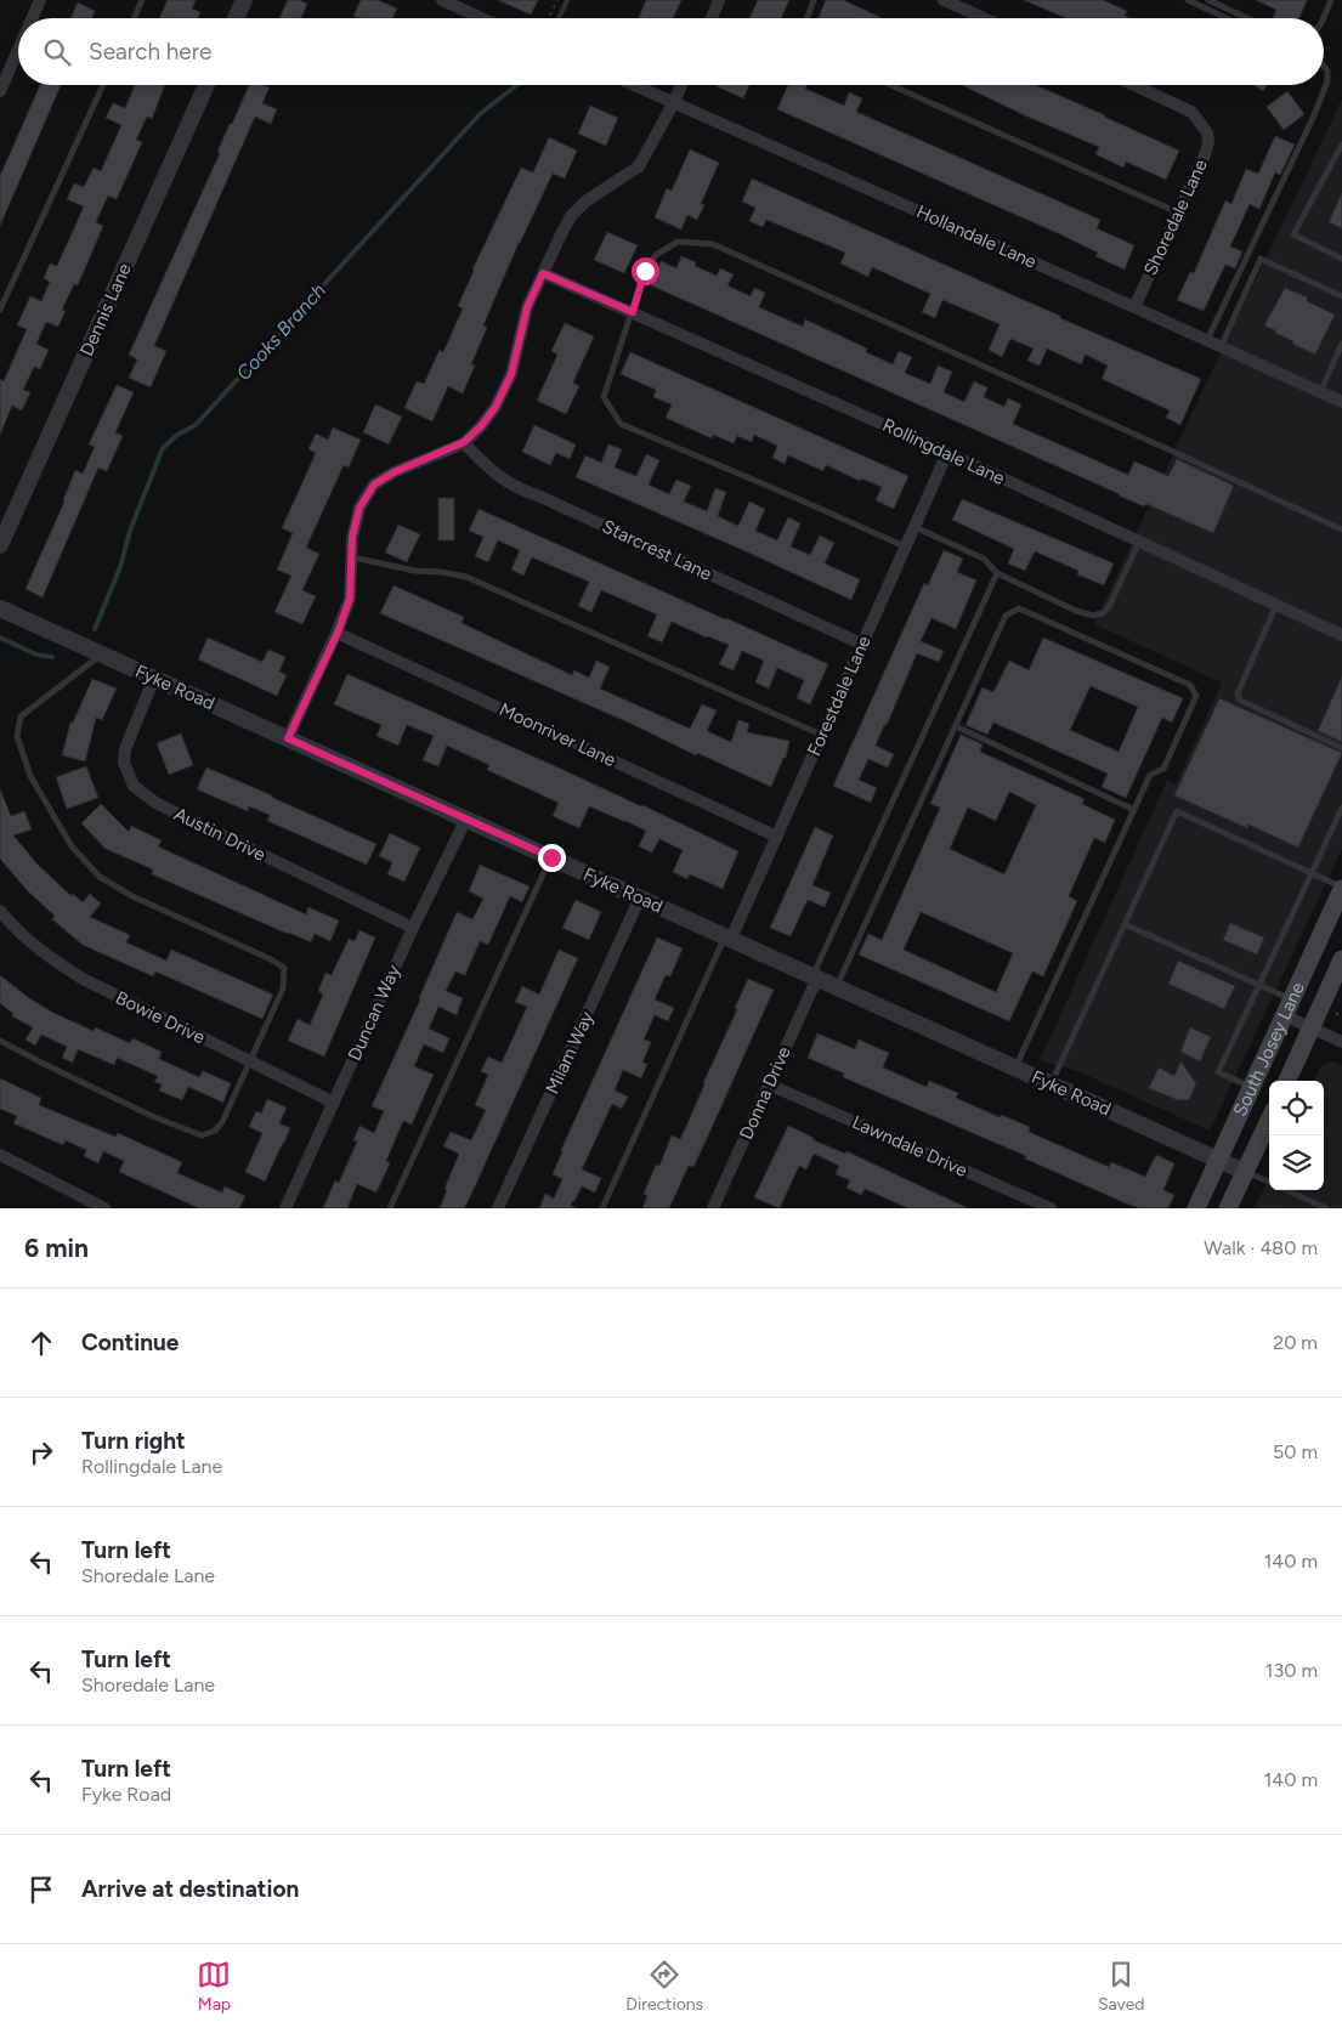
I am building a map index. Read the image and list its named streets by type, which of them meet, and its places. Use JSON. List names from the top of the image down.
{
  "streets": {
    "main road": ["South Josey Lane"],
    "street": [
      "Shoredale Lane",
      "Hollandale Lane",
      "Dennis Lane",
      "Rollingdale Lane",
      "Starcrest Lane",
      "Fyke Road",
      "Forestdale Lane",
      "Moonriver Lane",
      "Austin Drive",
      "Duncan Way",
      "Bowie Drive",
      "Milam Way",
      "Donna Drive",
      "Lawndale Drive"
    ]
  },
  "crossings": [
    ["Shoredale Lane", "Hollandale Lane"],
    ["Rollingdale Lane", "Forestdale Lane"],
    ["Starcrest Lane", "Forestdale Lane"],
    ["Fyke Road", "Forestdale Lane"],
    ["Fyke Road", "Austin Drive"],
    ["Fyke Road", "Duncan Way"],
    ["Fyke Road", "South Josey Lane"],
    ["Fyke Road", "Milam Way"],
    ["Fyke Road", "Donna Drive"],
    ["Forestdale Lane", "Moonriver Lane"],
    ["Austin Drive", "Duncan Way"],
    ["Duncan Way", "Bowie Drive"],
    ["Donna Drive", "Lawndale Drive"]
  ],
  "water": ["Cooks Branch"],
  "page": {
    "search": "Search here",
    "heading": ["6 min", "Walk · 480 m"],
    "list": [
      ["Continue", "20 m"],
      ["Turn right", "Rollingdale Lane", "50 m"],
      ["Turn left", "Shoredale Lane", "140 m"],
      ["Turn left", "Shoredale Lane", "130 m"],
      ["Turn left", "Fyke Road", "140 m"],
      "Arrive at destination"
    ],
    "nav": ["Map", "Directions", "Saved"]
  }
}
